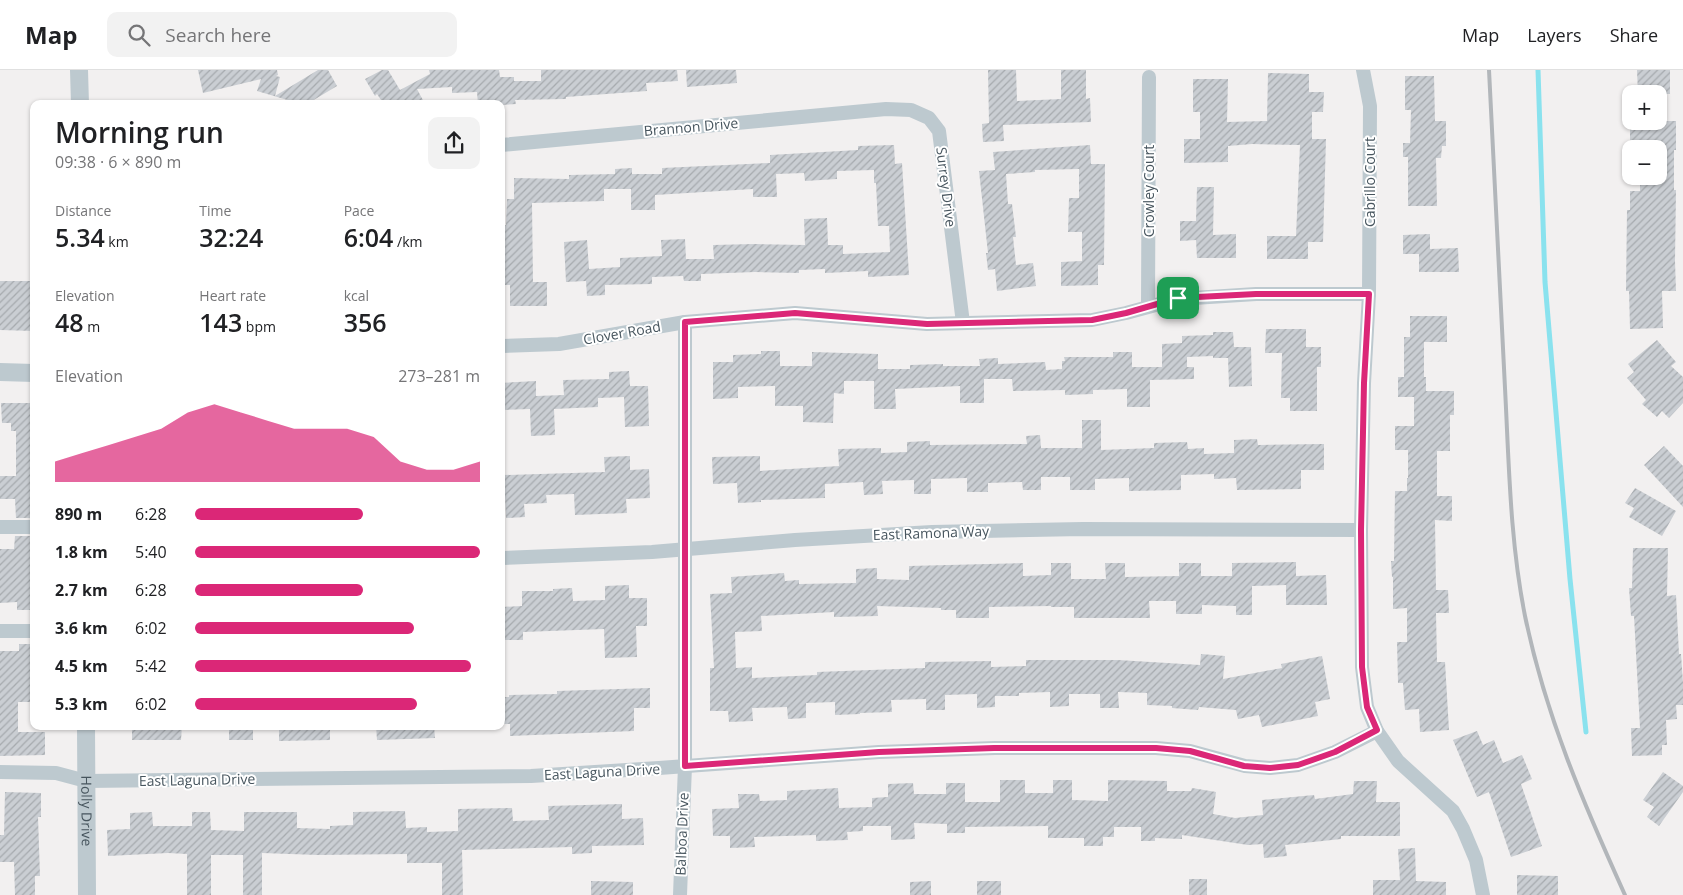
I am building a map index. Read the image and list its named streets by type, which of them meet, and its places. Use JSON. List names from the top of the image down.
{
  "streets": {
    "street": [
      "Brannon Drive",
      "Cabrillo Court",
      "Surrey Drive",
      "Crowley Court",
      "Clover Road",
      "East Ramona Way",
      "East Laguna Drive",
      "Holly Drive",
      "Balboa Drive"
    ]
  },
  "crossings": [
    ["Brannon Drive", "Surrey Drive"],
    ["Cabrillo Court", "Clover Road"],
    ["Cabrillo Court", "East Ramona Way"],
    ["Cabrillo Court", "East Laguna Drive"],
    ["Surrey Drive", "Clover Road"],
    ["Crowley Court", "Clover Road"],
    ["Clover Road", "Balboa Drive"],
    ["East Ramona Way", "Balboa Drive"],
    ["East Laguna Drive", "Holly Drive"],
    ["East Laguna Drive", "Balboa Drive"]
  ],
  "page": {
    "header": "Map",
    "search": "Search here",
    "nav": ["Map", "Layers", "Share"],
    "map_buttons": ["+", "−"],
    "heading": ["Morning run", "09:38 · 6 × 890 m"],
    "stats": [
      ["Distance", "5.34 km"],
      ["Time", "32:24"],
      ["Pace", "6:04 /km"],
      ["Elevation", "48 m"],
      ["Heart rate", "143 bpm"],
      ["kcal", "356"]
    ],
    "chart": ["Elevation", "273–281 m"],
    "list": [
      {
        "name": "890 m",
        "note": "6:28"
      },
      {
        "name": "1.8 km",
        "note": "5:40"
      },
      {
        "name": "2.7 km",
        "note": "6:28"
      },
      {
        "name": "3.6 km",
        "note": "6:02"
      },
      {
        "name": "4.5 km",
        "note": "5:42"
      },
      {
        "name": "5.3 km",
        "note": "6:02"
      }
    ]
  }
}
